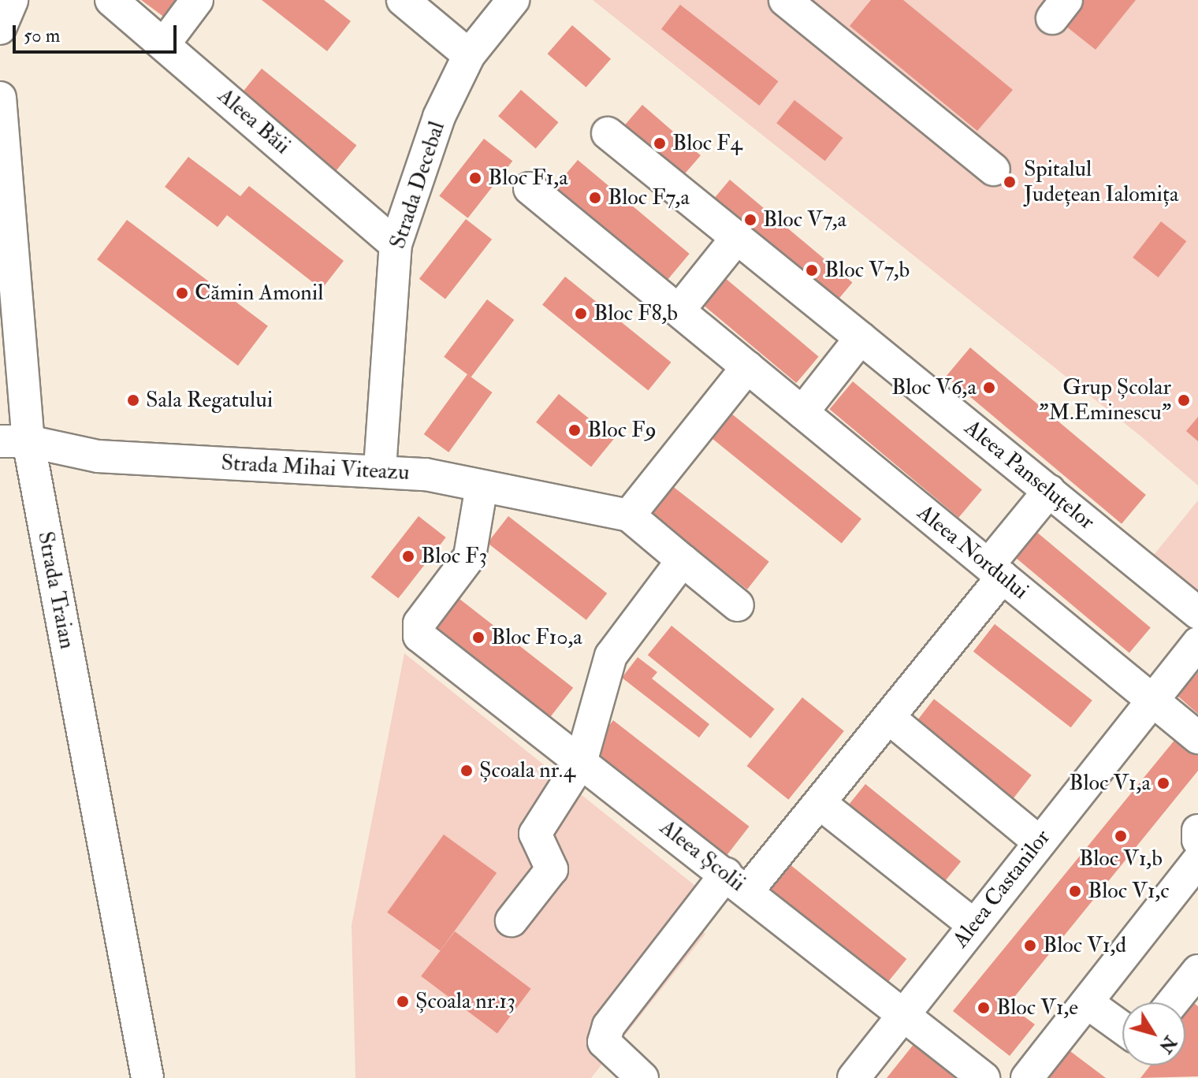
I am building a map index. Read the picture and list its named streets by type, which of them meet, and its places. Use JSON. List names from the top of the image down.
{
  "streets": {
    "street": [
      "Aleea Băii",
      "Strada Decebal",
      "Strada Mihai Viteazu",
      "Aleea Panseluțelor",
      "Aleea Nordului",
      "Strada Traian",
      "Aleea Școlii",
      "Aleea Castanilor"
    ]
  },
  "crossings": [
    ["Aleea Băii", "Strada Decebal"],
    ["Strada Decebal", "Strada Mihai Viteazu"],
    ["Strada Mihai Viteazu", "Strada Traian"],
    ["Strada Mihai Viteazu", "Aleea Școlii"],
    ["Aleea Nordului", "Aleea Castanilor"],
    ["Aleea Școlii", "Aleea Castanilor"]
  ],
  "places": [
    "Bloc F4",
    "Bloc F1,a",
    "Spitalul Județean Ialomița",
    "Bloc F7,a",
    "Bloc V7,a",
    "Bloc V7,b",
    "Cămin Amonil",
    "Bloc F8,b",
    "Bloc V6,a",
    "Sala Regatului",
    "Grup Școlar \"M.Eminescu\"",
    "Bloc F9",
    "Bloc F3",
    "Bloc F10,a",
    "Școala nr.4",
    "Bloc V1,a",
    "Bloc V1,b",
    "Bloc V1,c",
    "Bloc V1,d",
    "Școala nr.13",
    "Bloc V1,e"
  ],
  "scale_bar": "50 m",
  "north": "bottom right"
}
